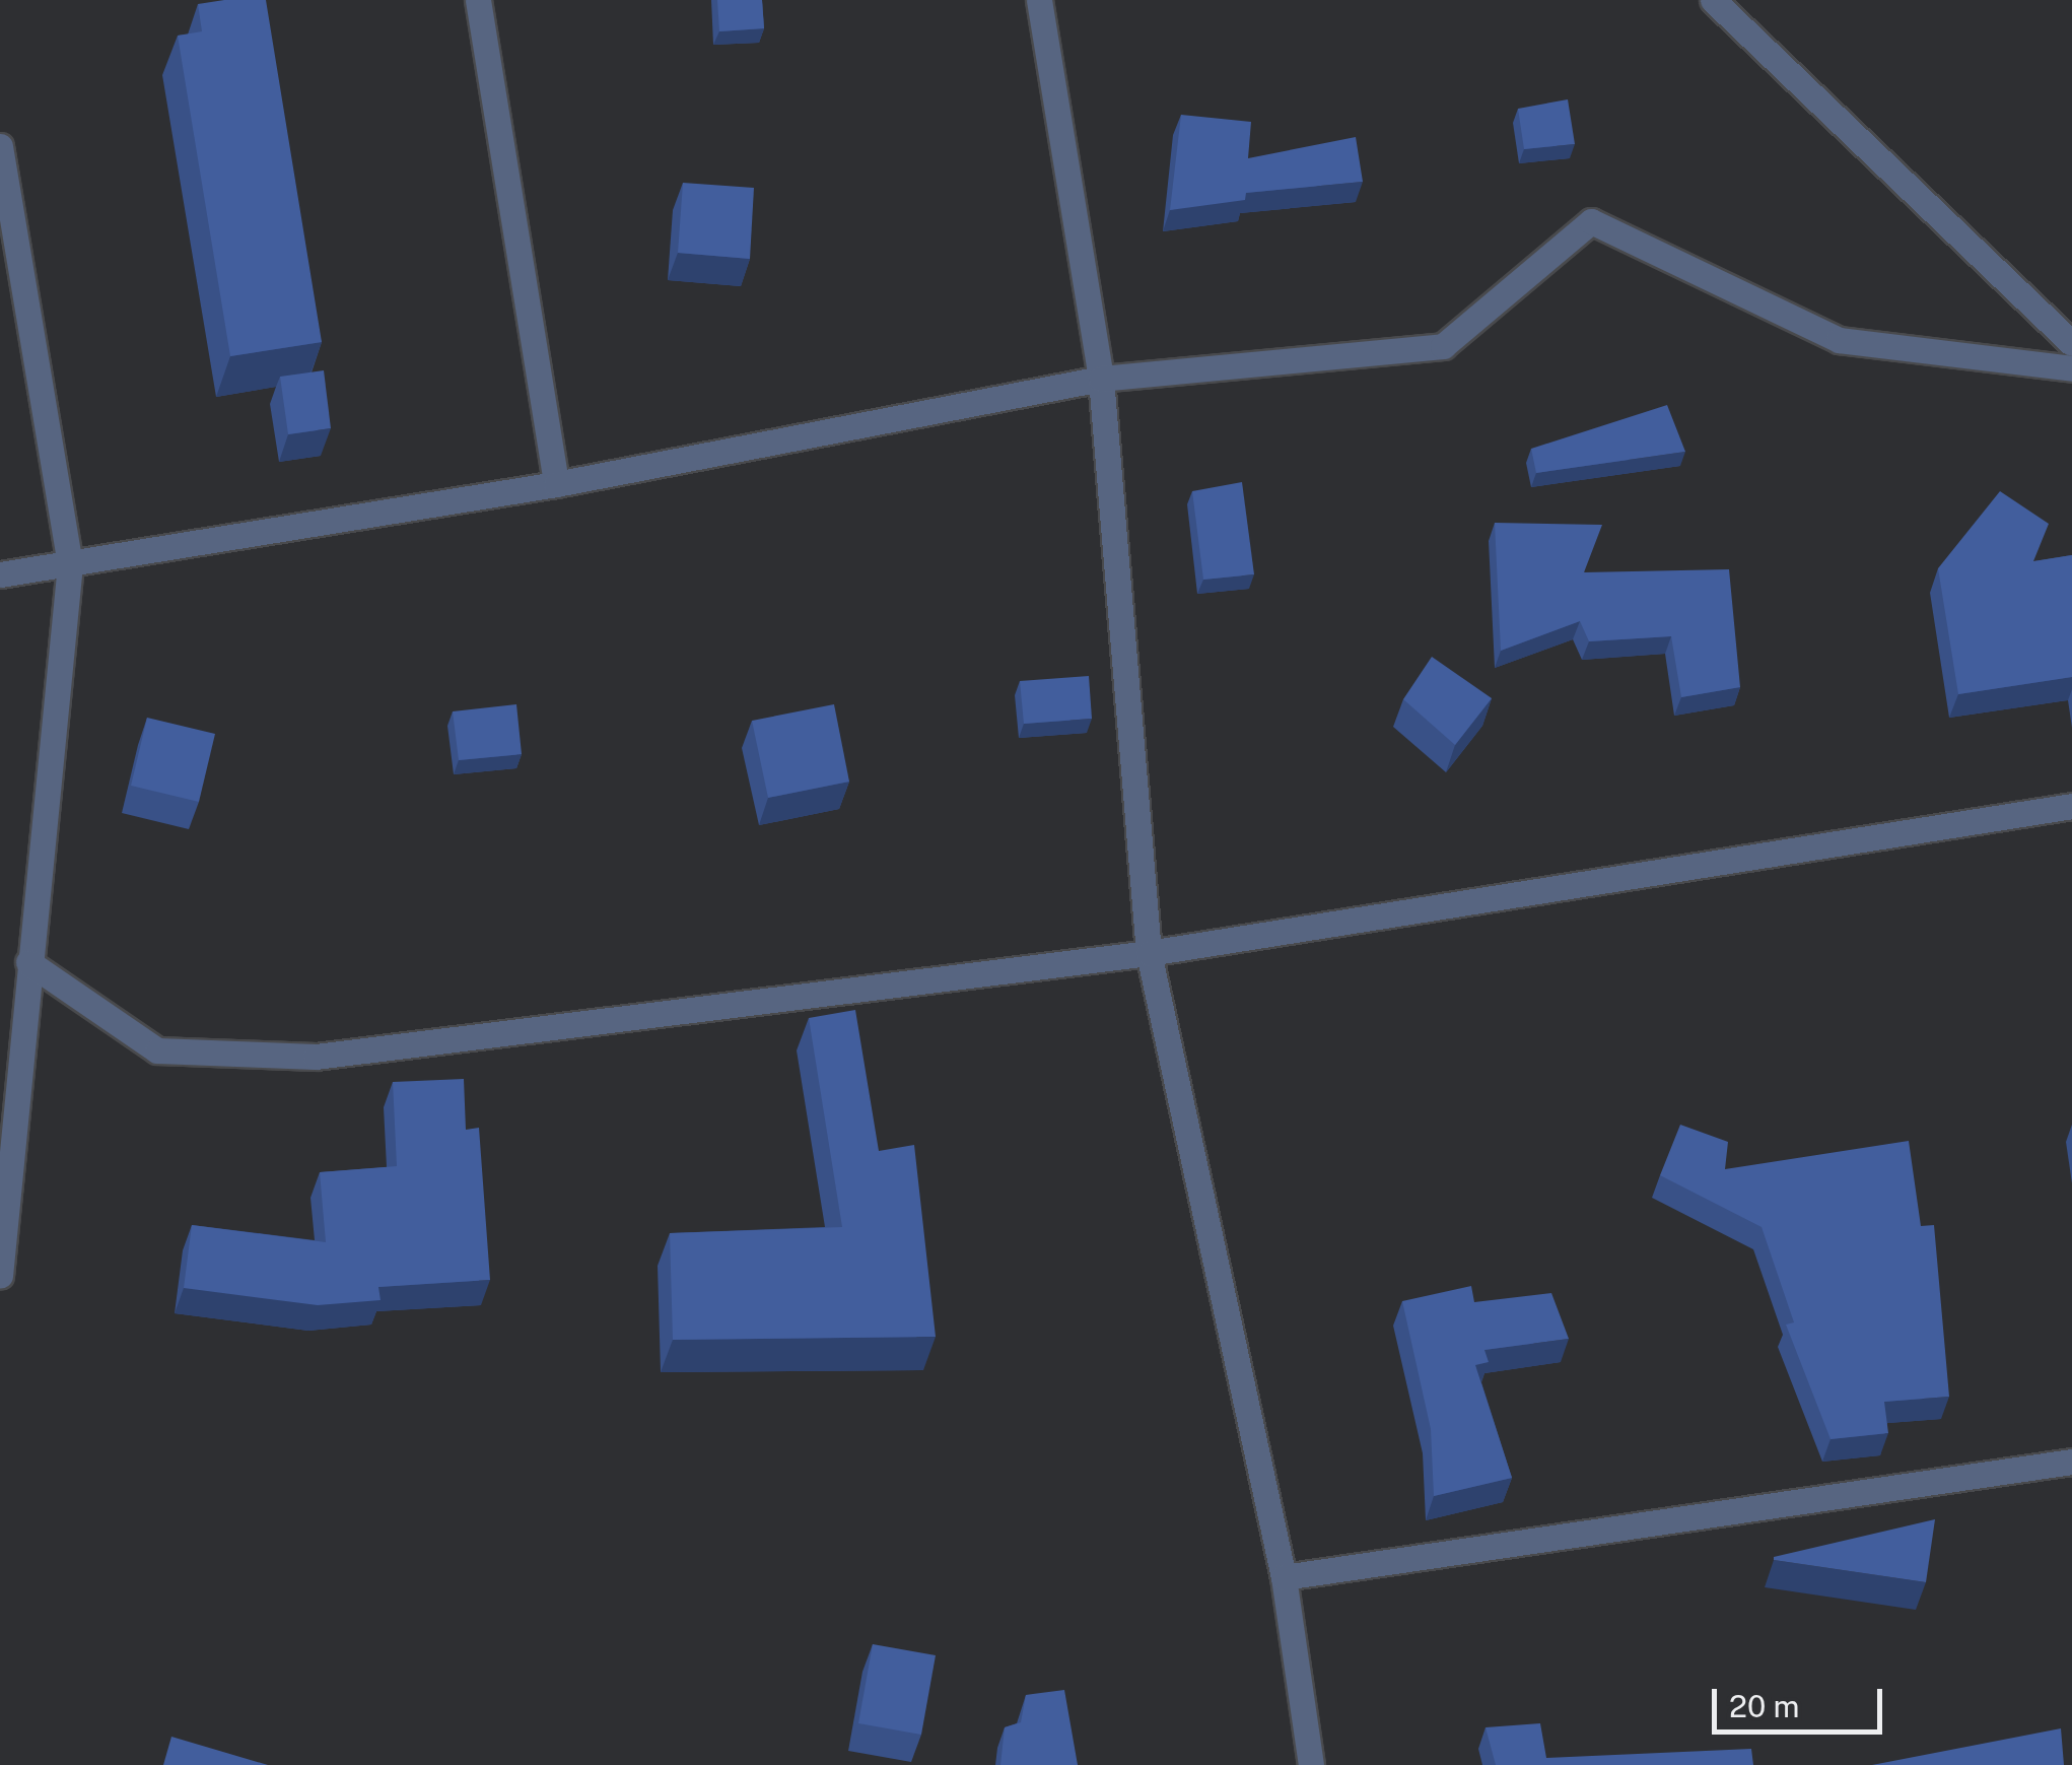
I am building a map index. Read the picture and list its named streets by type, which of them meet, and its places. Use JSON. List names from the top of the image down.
{
  "scale_bar": "20 m"
}
